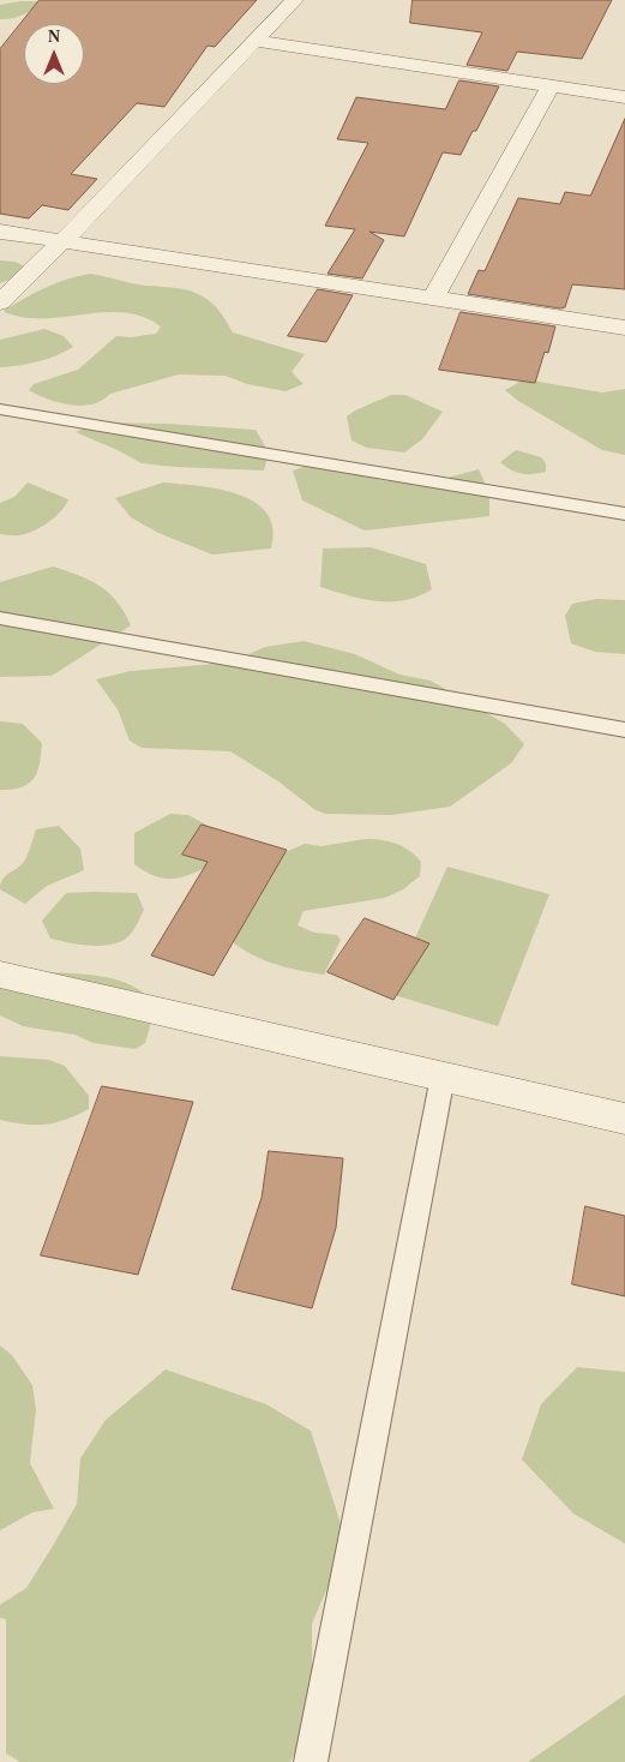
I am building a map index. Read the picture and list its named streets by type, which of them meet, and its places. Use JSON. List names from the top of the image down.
{
  "north": "top"
}
